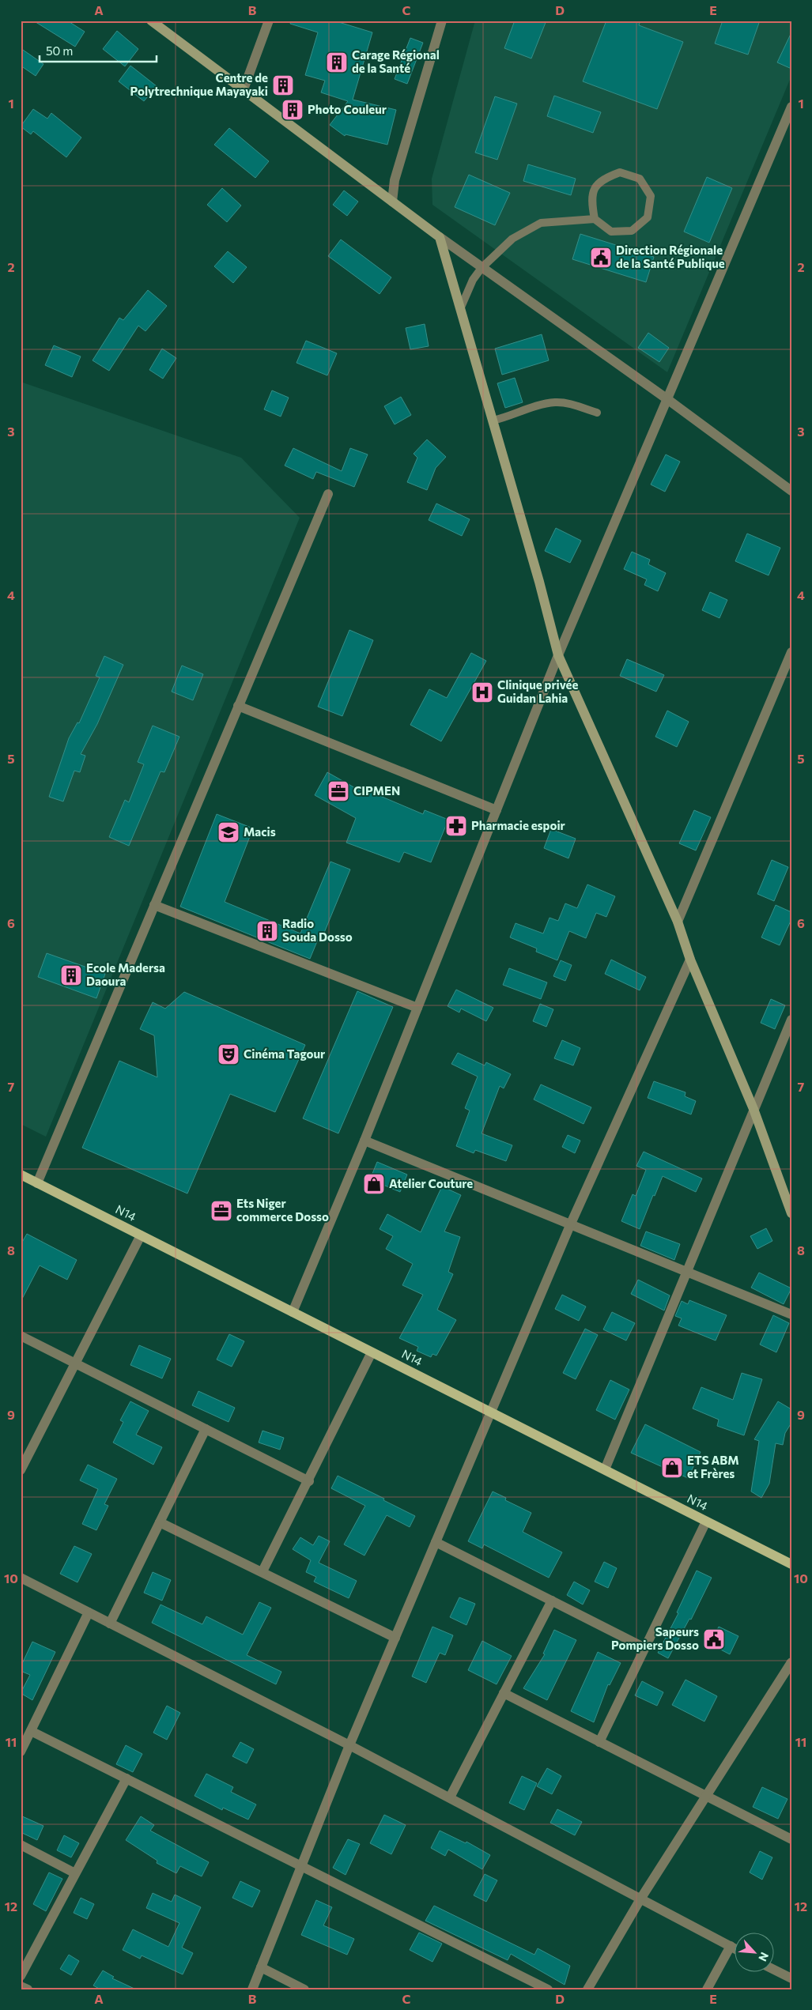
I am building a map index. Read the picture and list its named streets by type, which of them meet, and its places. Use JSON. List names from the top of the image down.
{
  "streets": {
    "main road": ["N14"]
  },
  "places": {
    "building": [
      "Carage Régional de la Santé",
      "Centre de Polytrechnique Mayayaki",
      "Photo Couleur",
      "Radio Souda Dosso",
      "Ecole Madersa Daoura"
    ],
    "public building": ["Direction Régionale de la Santé Publique", "Sapeurs Pompiers Dosso"],
    "hospital": ["Clinique privée Guidan Lahia"],
    "office": ["CIPMEN", "Ets Niger commerce Dosso"],
    "pharmacy": ["Pharmacie espoir"],
    "school or university": ["Macis"],
    "theatre": ["Cinéma Tagour"],
    "shop": ["Atelier Couture", "ETS ABM et Frères"]
  },
  "scale_bar": "50 m",
  "north": "bottom right",
  "grid": {
    "columns": [
      "A",
      "B",
      "C",
      "D",
      "E"
    ],
    "rows": [
      "1",
      "2",
      "3",
      "4",
      "5",
      "6",
      "7",
      "8",
      "9",
      "10",
      "11",
      "12"
    ]
  }
}
